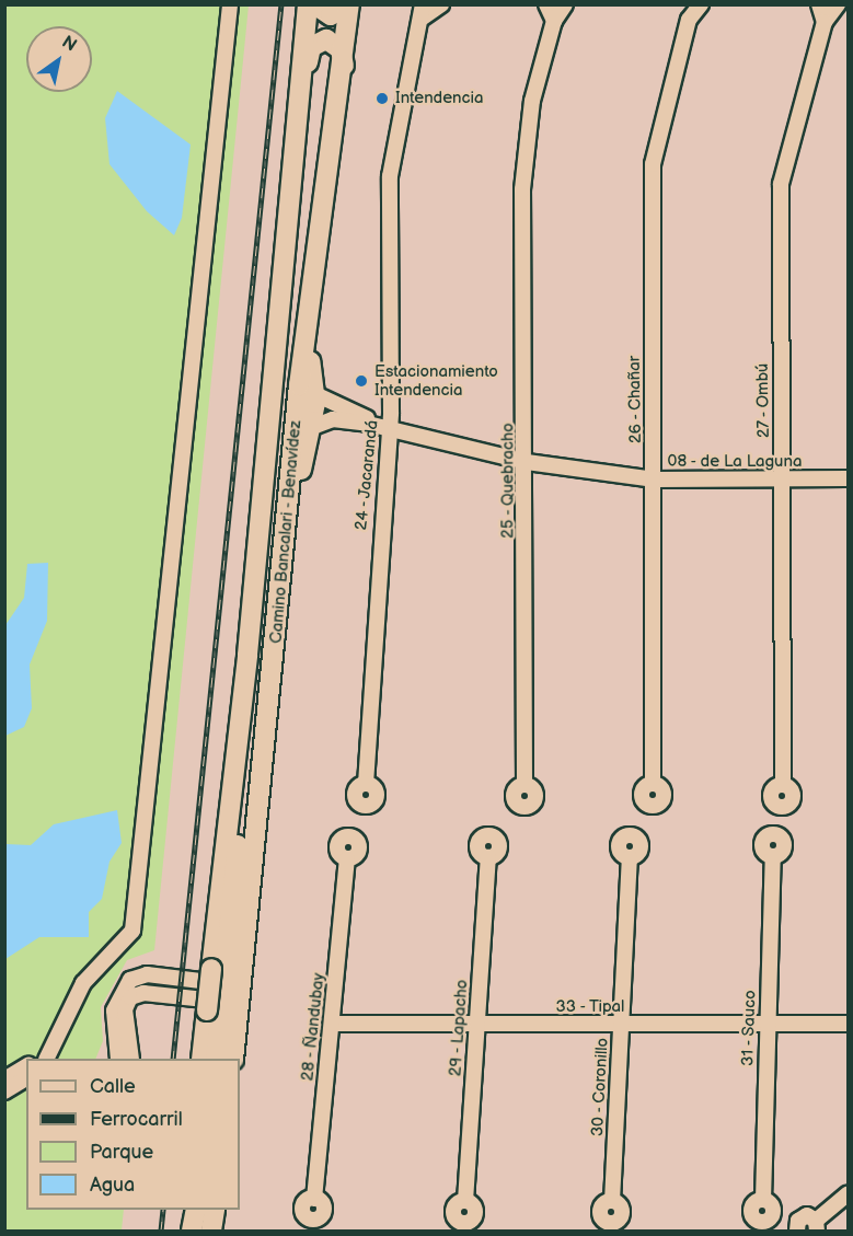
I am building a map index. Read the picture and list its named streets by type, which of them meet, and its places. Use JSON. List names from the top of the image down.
{
  "streets": {
    "main road": ["Camino Bancalari - Benavídez"],
    "street": [
      "26 - Chañar",
      "27 - Ombú",
      "08 - de La Laguna",
      "24 - Jacarandá",
      "25 - Quebracho",
      "33 - Tipal",
      "28 - Ñandubay",
      "29 - Lapacho",
      "31 - Sauco",
      "30 - Coronillo"
    ]
  },
  "crossings": [
    ["26 - Chañar", "08 - de La Laguna"],
    ["27 - Ombú", "08 - de La Laguna"],
    ["08 - de La Laguna", "24 - Jacarandá"],
    ["08 - de La Laguna", "25 - Quebracho"],
    ["33 - Tipal", "28 - Ñandubay"],
    ["33 - Tipal", "29 - Lapacho"],
    ["33 - Tipal", "31 - Sauco"],
    ["33 - Tipal", "30 - Coronillo"]
  ],
  "places": ["Intendencia", "Estacionamiento Intendencia"],
  "legend": [
    "Calle",
    "Ferrocarril",
    "Parque",
    "Agua"
  ],
  "north": "top right"
}
